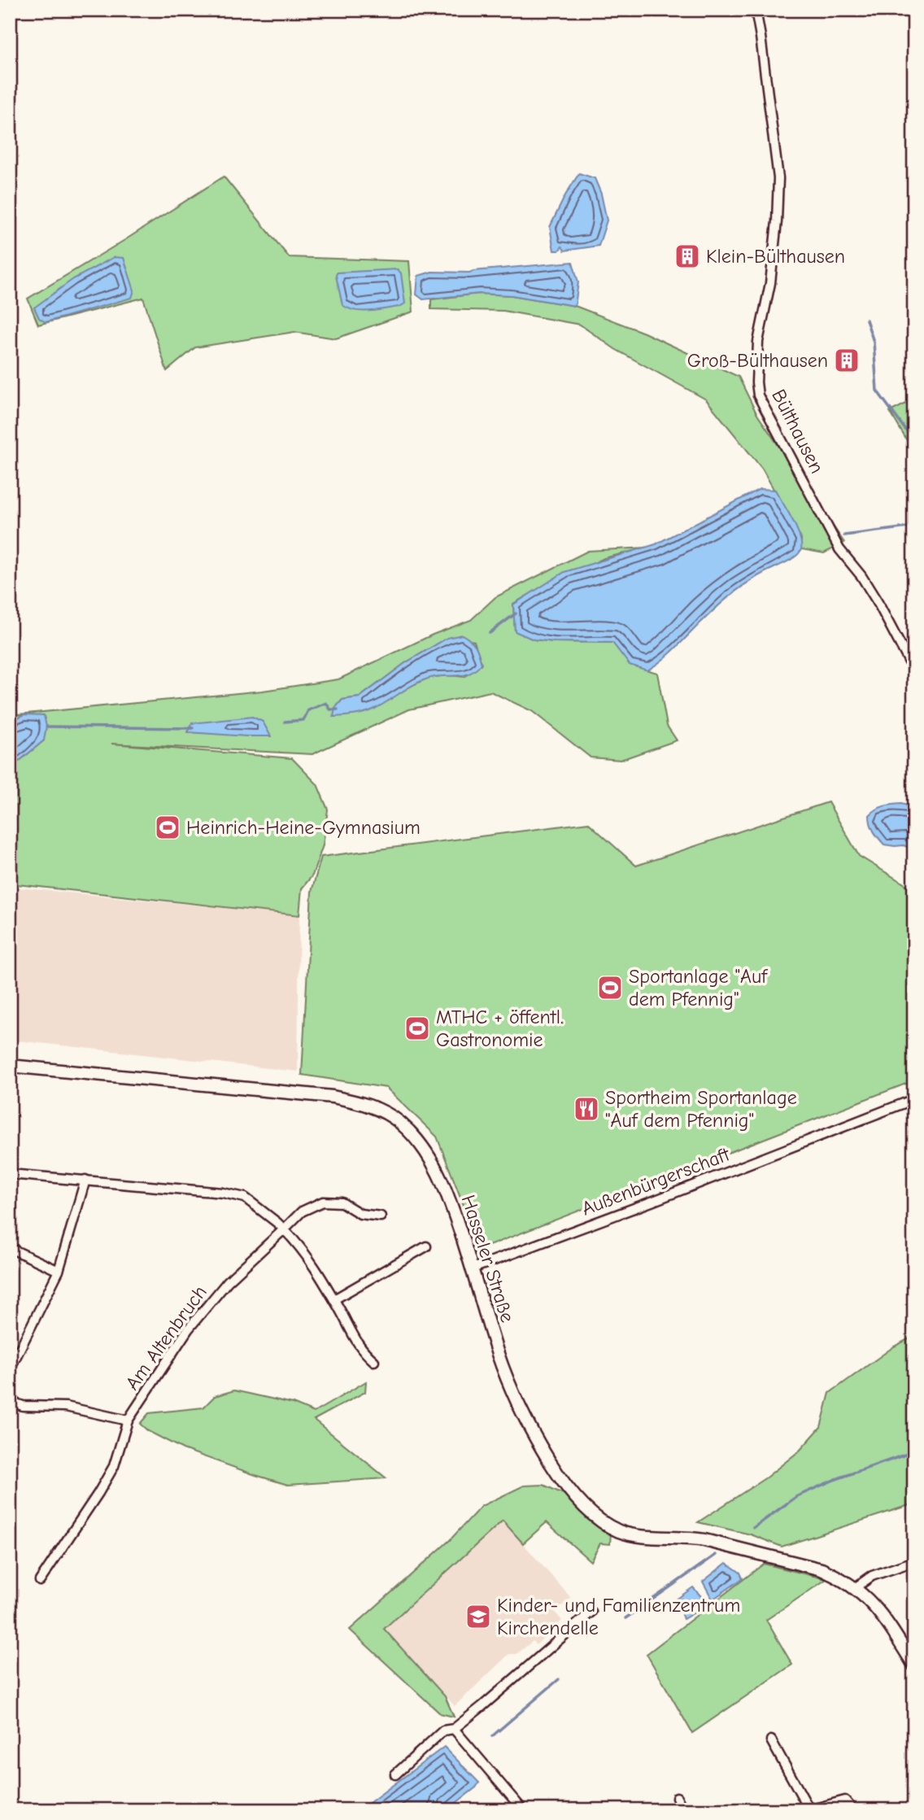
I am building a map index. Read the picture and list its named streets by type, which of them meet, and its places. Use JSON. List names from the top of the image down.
{
  "streets": {
    "main road": ["Hasseler Straße"],
    "street": ["Bülthausen", "Außenbürgerschaft", "Am Altenbruch"]
  },
  "crossings": [
    ["Außenbürgerschaft", "Hasseler Straße"]
  ],
  "places": {
    "building": ["Klein-Bülthausen", "Groß-Bülthausen"],
    "sports": ["Heinrich-Heine-Gymnasium", "Sportanlage \"Auf dem Pfennig\"", "MTHC + öffentl. Gastronomie"],
    "restaurant": ["Sportheim Sportanlage \"Auf dem Pfennig\""],
    "school or university": ["Kinder- und Familienzentrum Kirchendelle"]
  }
}
